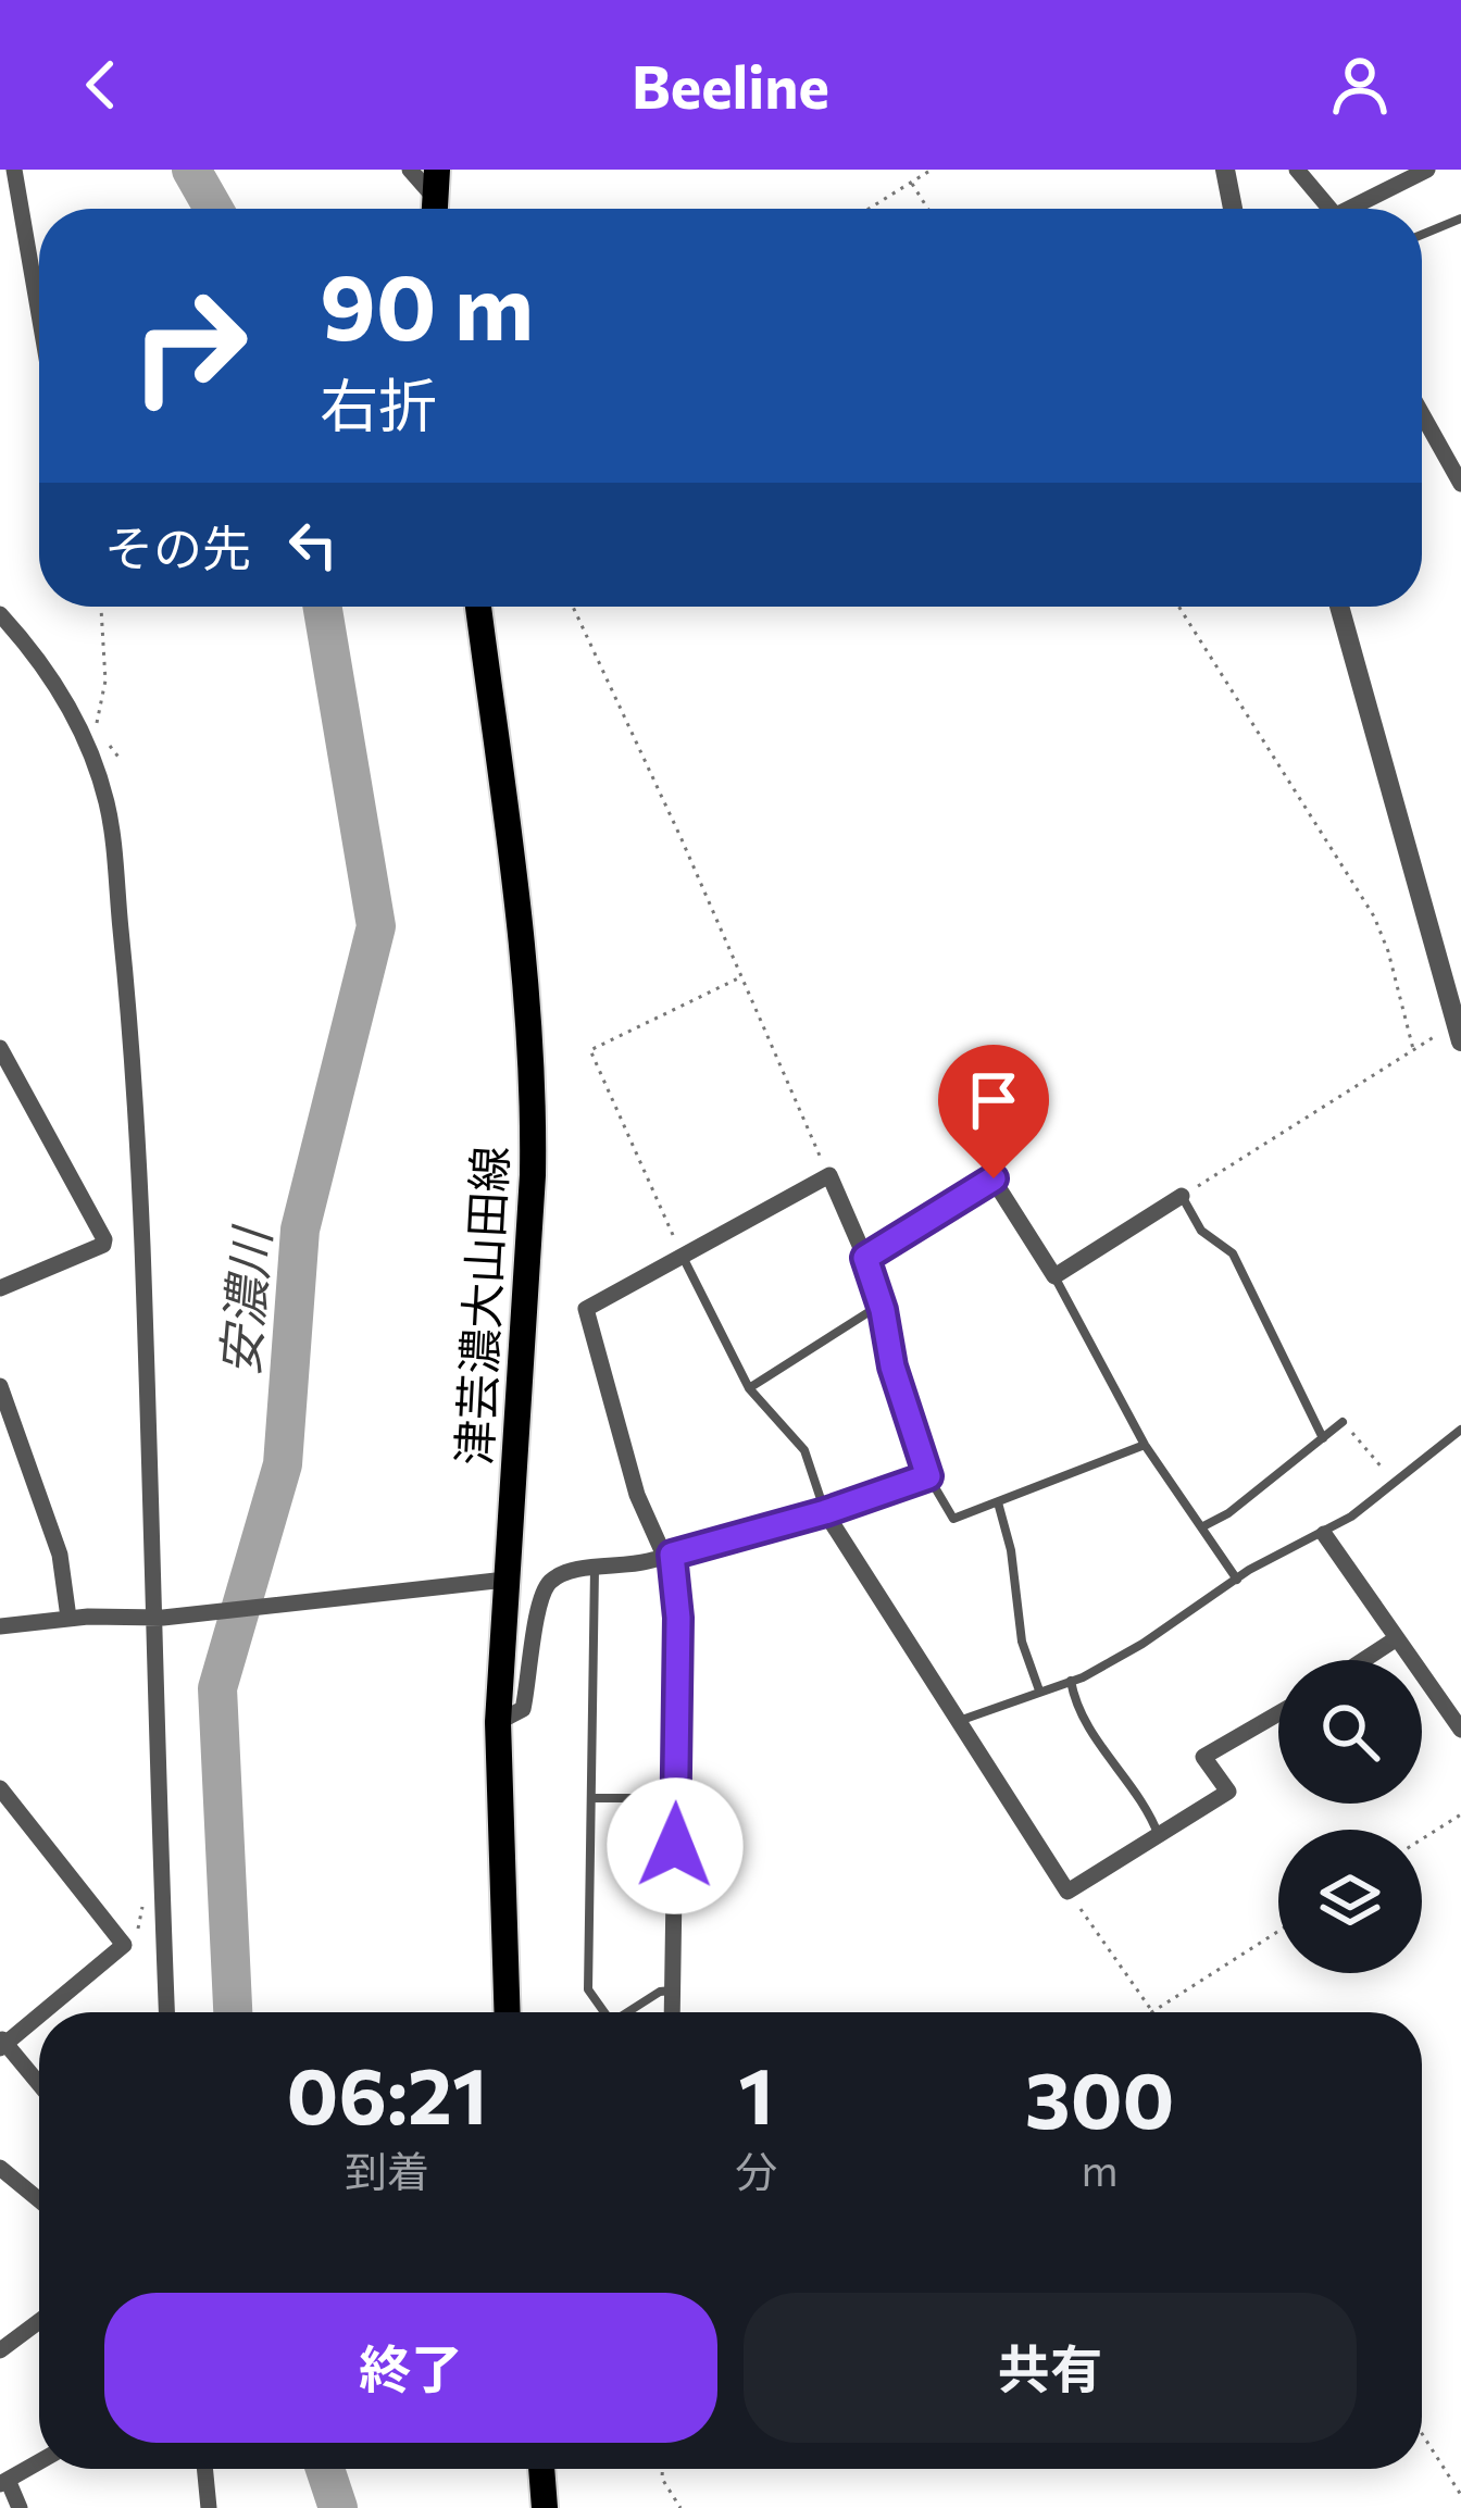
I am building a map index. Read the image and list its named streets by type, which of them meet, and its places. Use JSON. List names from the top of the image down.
{
  "streets": {
    "main road": ["津芸濃大山田線"]
  },
  "water": ["安濃川"],
  "page": {
    "header": "Beeline",
    "turn": ["90 m", "右折"],
    "then": "その先",
    "eta": [
      "06:21",
      "到着",
      "1",
      "分",
      "300",
      "m"
    ],
    "buttons": ["終了", "共有"]
  }
}
